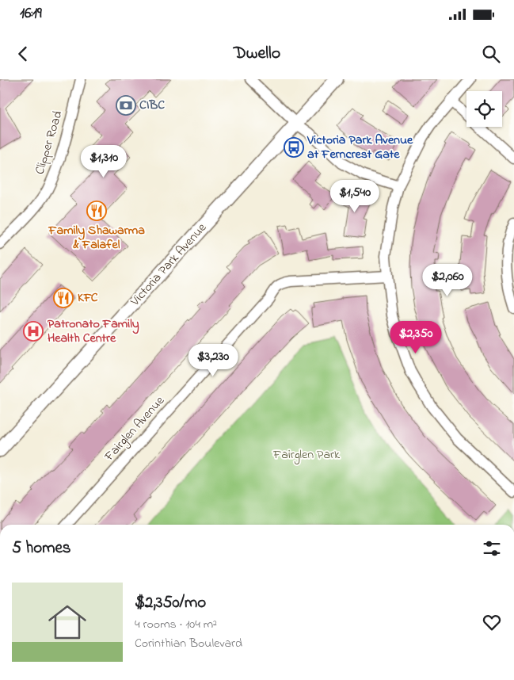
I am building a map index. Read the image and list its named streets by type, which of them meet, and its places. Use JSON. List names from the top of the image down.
{
  "streets": {
    "main road": ["Victoria Park Avenue"],
    "street": ["Clipper Road", "Fairglen Avenue"]
  },
  "parks": ["Fairglen Park"],
  "places": {
    "bank": ["CIBC"],
    "bus stop": ["Victoria Park Avenue at Ferncrest Gate"],
    "restaurant": ["Family Shawarma & Falafel", "KFC"],
    "hospital": ["Patronato Family Health Centre"]
  },
  "page": {
    "status": "16:19",
    "header": "Dwello",
    "price": [
      "$1,310",
      "$1,540",
      "$2,060",
      "$2,350",
      "$3,230"
    ],
    "heading": "5 homes",
    "list": [
      {
        "name": "$2,350/mo",
        "note": "4 rooms · 104 m² · Corinthian Boulevard"
      }
    ]
  }
}
